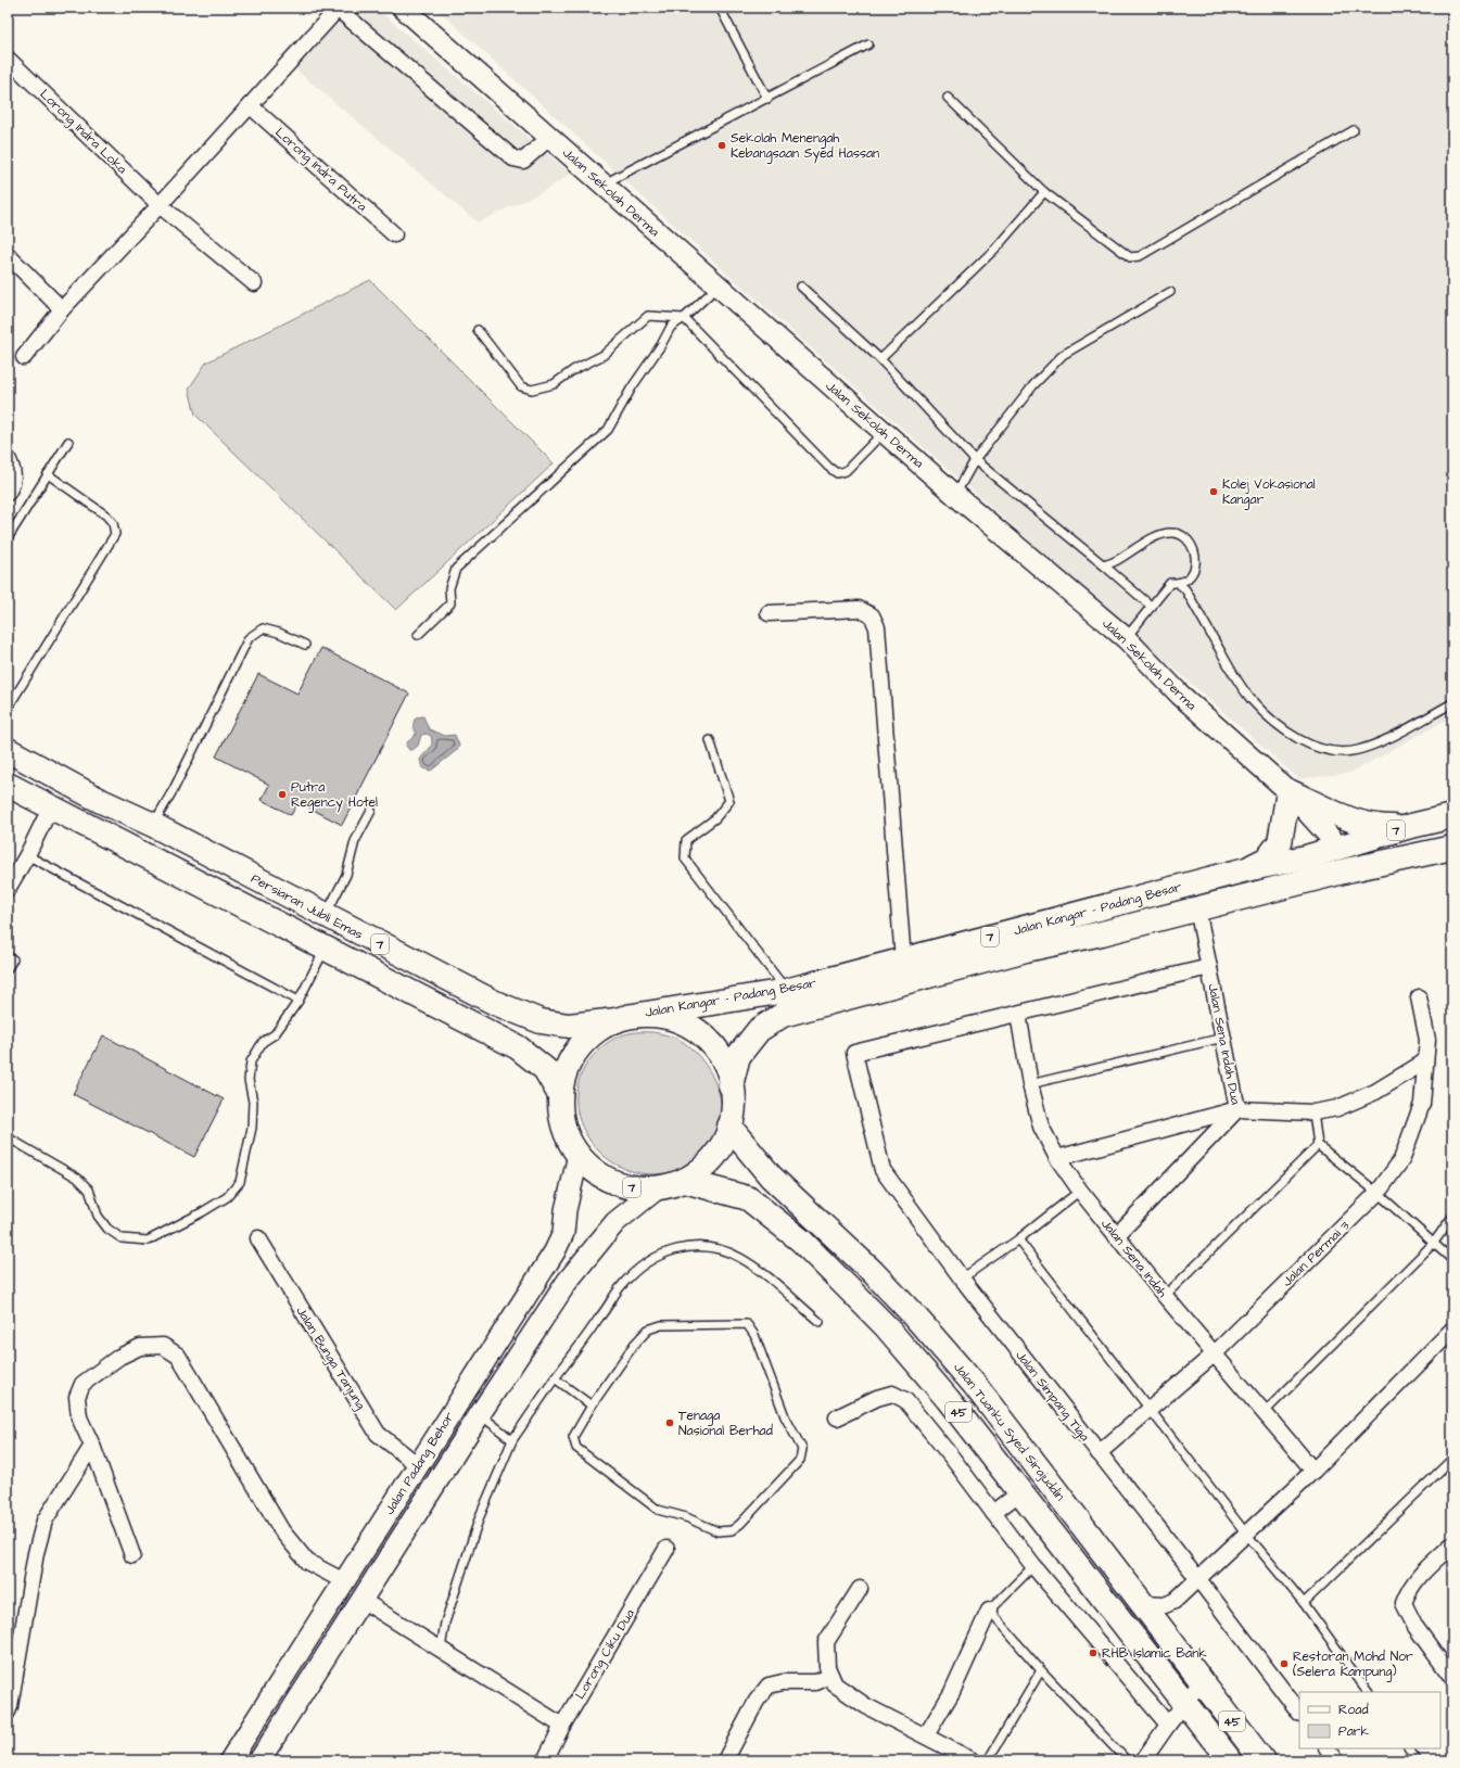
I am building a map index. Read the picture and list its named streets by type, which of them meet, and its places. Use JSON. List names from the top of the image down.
{
  "streets": {
    "main road": [
      "Jalan Sekolah Derma",
      "7",
      "Persiaran Jubli Emas",
      "Jalan Kangar – Padang Besar",
      "45",
      "Jalan Tuanku Syed Sirajuddin",
      "Jalan Padang Behor"
    ],
    "street": [
      "Lorong Indra Loka",
      "Lorong Indra Putra",
      "Jalan Sena Indah Dua",
      "Jalan Permai 3",
      "Jalan Sena Indah",
      "Jalan Bunga Tanjung",
      "Jalan Simpang Tiga",
      "Lorong Ciku Dua"
    ]
  },
  "crossings": [
    ["Jalan Sekolah Derma", "Jalan Kangar – Padang Besar"],
    ["7", "Persiaran Jubli Emas"],
    ["7", "Jalan Kangar – Padang Besar"],
    ["7", "45"],
    ["7", "Jalan Tuanku Syed Sirajuddin"],
    ["7", "Jalan Padang Behor"],
    ["Persiaran Jubli Emas", "Jalan Kangar – Padang Besar"],
    ["Jalan Kangar – Padang Besar", "Jalan Sena Indah Dua"],
    ["Jalan Sena Indah Dua", "Jalan Sena Indah"],
    ["Jalan Permai 3", "Jalan Sena Indah"],
    ["Jalan Permai 3", "Jalan Simpang Tiga"],
    ["Jalan Sena Indah", "Jalan Simpang Tiga"],
    ["Jalan Bunga Tanjung", "Jalan Padang Behor"]
  ],
  "places": [
    "Sekolah Menengah Kebangsaan Syed Hassan",
    "Kolej Vokasional Kangar",
    "Putra Regency Hotel",
    "Tenaga Nasional Berhad",
    "RHB Islamic Bank",
    "Restoran Mohd Nor (Selera Kampung)"
  ],
  "legend": ["Road", "Park"]
}
